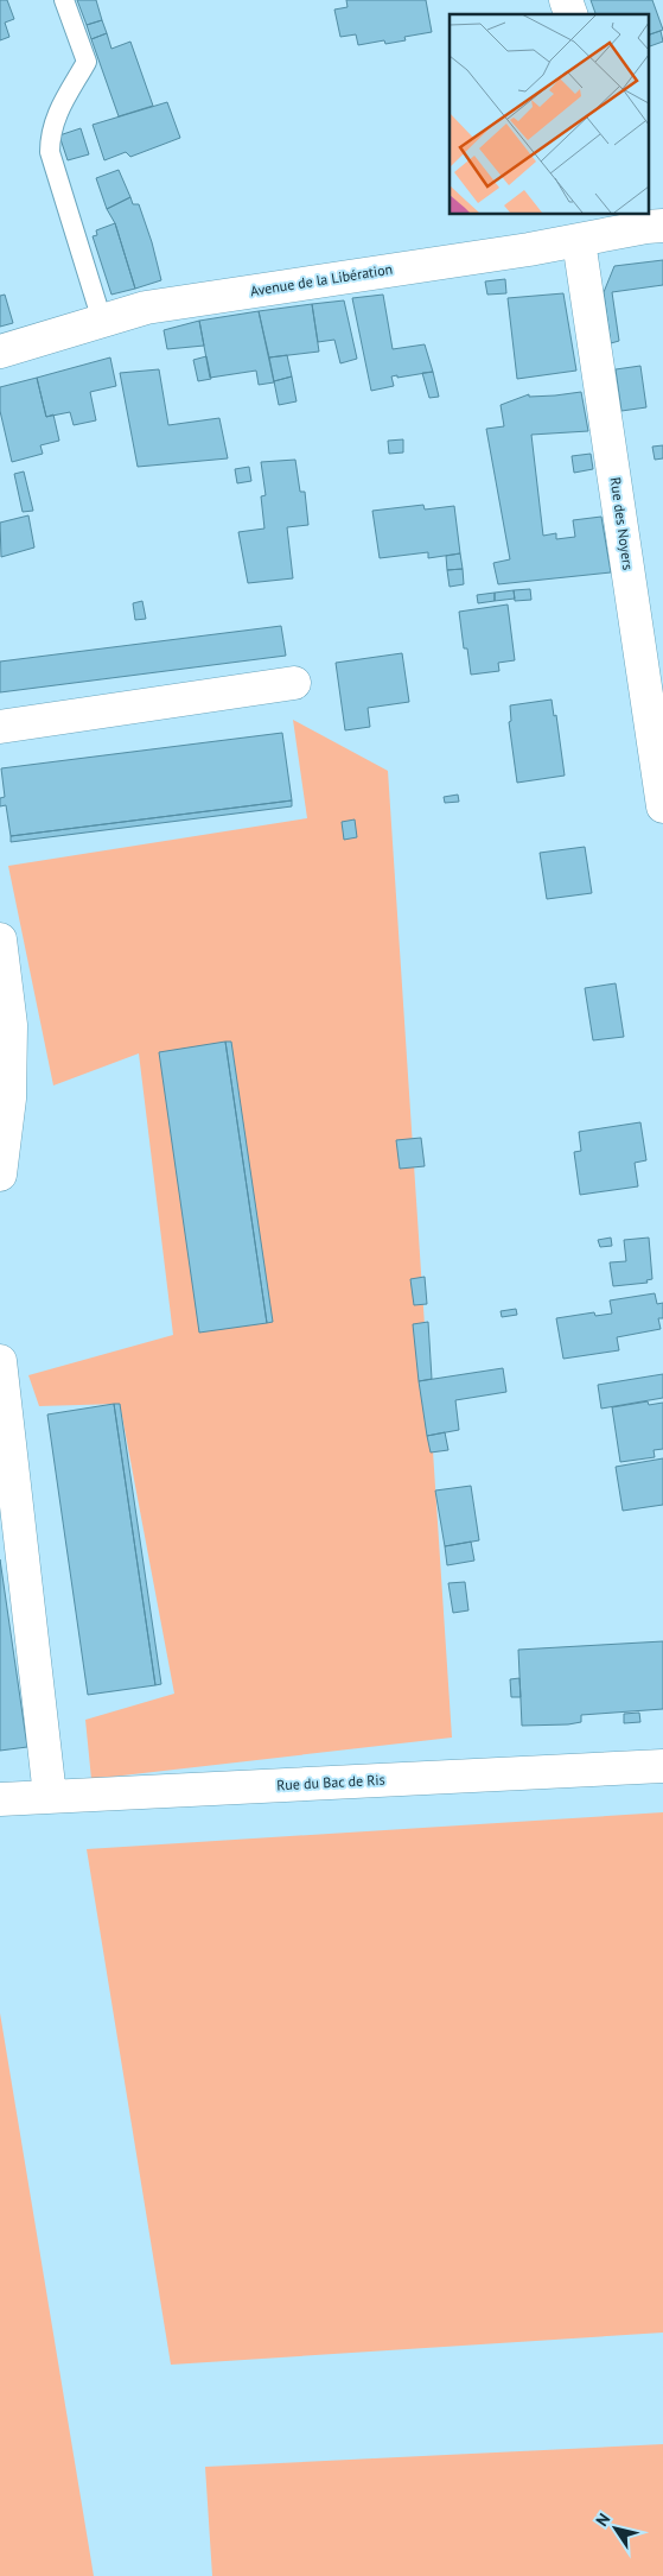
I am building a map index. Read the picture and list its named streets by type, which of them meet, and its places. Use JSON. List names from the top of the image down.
{
  "streets": {
    "street": ["Avenue de la Libération", "Rue des Noyers", "Rue du Bac de Ris"]
  },
  "crossings": [
    ["Avenue de la Libération", "Rue des Noyers"]
  ],
  "north": "top left"
}
